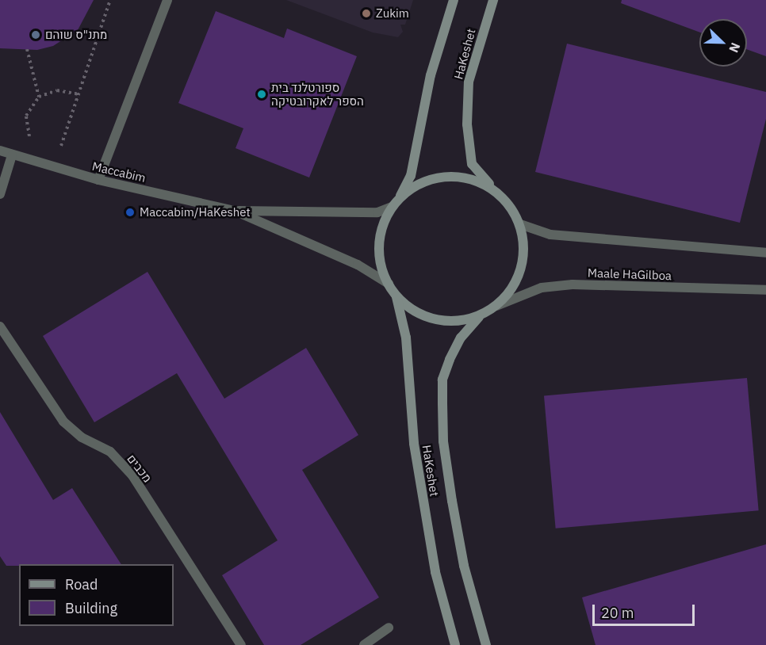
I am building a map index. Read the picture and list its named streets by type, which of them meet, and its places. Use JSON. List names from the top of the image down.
{
  "streets": {
    "street": [
      "HaKeshet",
      "Maccabim",
      "Maale HaGilboa",
      "מכבים"
    ]
  },
  "crossings": [
    ["HaKeshet", "Maccabim"],
    ["HaKeshet", "Maale HaGilboa"],
    ["Maccabim", "Maale HaGilboa"]
  ],
  "places": [
    "Zukim",
    "מתנ\"ס שוהם",
    "ספורטלנד בית הספר לאקרובטיקה",
    "Maccabim/HaKeshet"
  ],
  "legend": ["Road", "Building"],
  "scale_bar": "20 m",
  "north": "bottom right"
}
